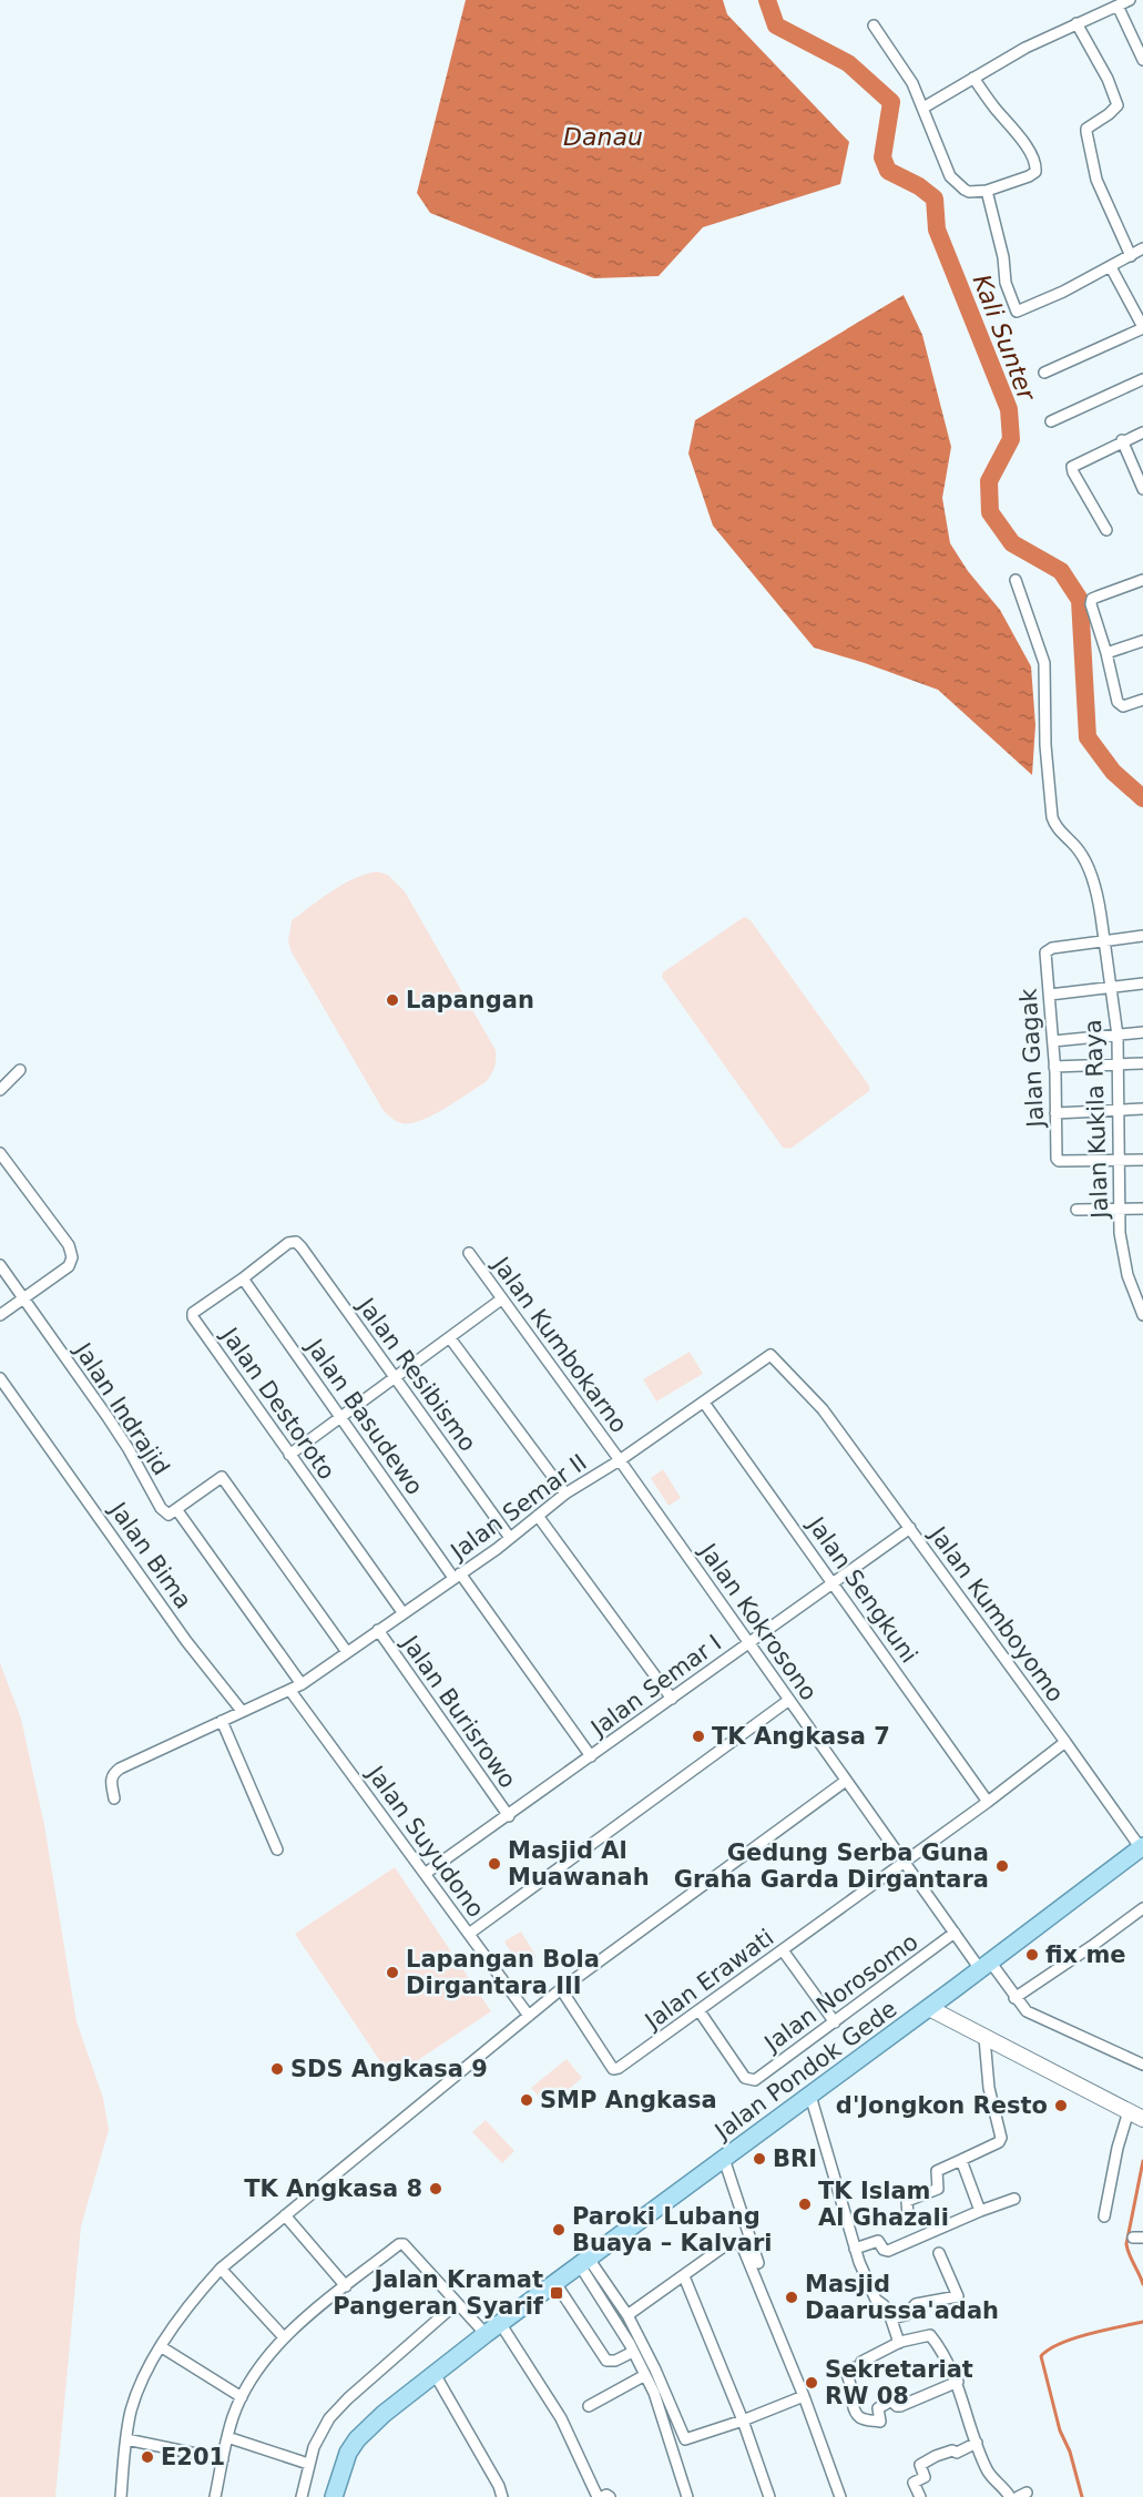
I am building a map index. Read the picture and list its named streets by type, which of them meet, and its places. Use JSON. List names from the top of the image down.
{
  "streets": {
    "main road": ["Jalan Pondok Gede"],
    "street": [
      "Jalan Gagak",
      "Jalan Kukila Raya",
      "Jalan Kumbokarno",
      "Jalan Resibismo",
      "Jalan Destoroto",
      "Jalan Indrajid",
      "Jalan Basudewo",
      "Jalan Semar II",
      "Jalan Bima",
      "Jalan Sengkuni",
      "Jalan Kumboyomo",
      "Jalan Kokrosono",
      "Jalan Semar I",
      "Jalan Burisrowo",
      "Jalan Suyudono",
      "Jalan Erawati",
      "Jalan Norosomo"
    ]
  },
  "crossings": [
    ["Jalan Gagak", "Jalan Kukila Raya"],
    ["Jalan Kumbokarno", "Jalan Semar II"],
    ["Jalan Kumbokarno", "Jalan Kokrosono"],
    ["Jalan Resibismo", "Jalan Destoroto"],
    ["Jalan Resibismo", "Jalan Semar II"],
    ["Jalan Destoroto", "Jalan Basudewo"],
    ["Jalan Destoroto", "Jalan Semar II"],
    ["Jalan Indrajid", "Jalan Semar II"],
    ["Jalan Basudewo", "Jalan Semar II"],
    ["Jalan Basudewo", "Jalan Semar I"],
    ["Jalan Semar II", "Jalan Sengkuni"],
    ["Jalan Semar II", "Jalan Kumboyomo"],
    ["Jalan Semar II", "Jalan Kokrosono"],
    ["Jalan Semar II", "Jalan Burisrowo"],
    ["Jalan Semar II", "Jalan Suyudono"],
    ["Jalan Sengkuni", "Jalan Semar I"],
    ["Jalan Kumboyomo", "Jalan Semar I"],
    ["Jalan Kumboyomo", "Jalan Pondok Gede"],
    ["Jalan Kokrosono", "Jalan Semar I"],
    ["Jalan Kokrosono", "Jalan Erawati"],
    ["Jalan Kokrosono", "Jalan Norosomo"],
    ["Jalan Kokrosono", "Jalan Pondok Gede"],
    ["Jalan Semar I", "Jalan Burisrowo"],
    ["Jalan Semar I", "Jalan Suyudono"],
    ["Jalan Erawati", "Jalan Norosomo"]
  ],
  "water": ["Danau", "Kali Sunter"],
  "places": {
    "other": [
      "Lapangan",
      "TK Angkasa 7",
      "Masjid Al Muawanah",
      "Gedung Serba Guna Graha Garda Dirgantara",
      "fix me",
      "Lapangan Bola Dirgantara III",
      "SDS Angkasa 9",
      "SMP Angkasa",
      "d'Jongkon Resto",
      "BRI",
      "TK Angkasa 8",
      "TK Islam Al Ghazali",
      "Paroki Lubang Buaya – Kalvari",
      "Masjid Daarussa'adah",
      "Sekretariat RW 08",
      "E201"
    ],
    "transit": ["Jalan Kramat Pangeran Syarif"]
  }
}
